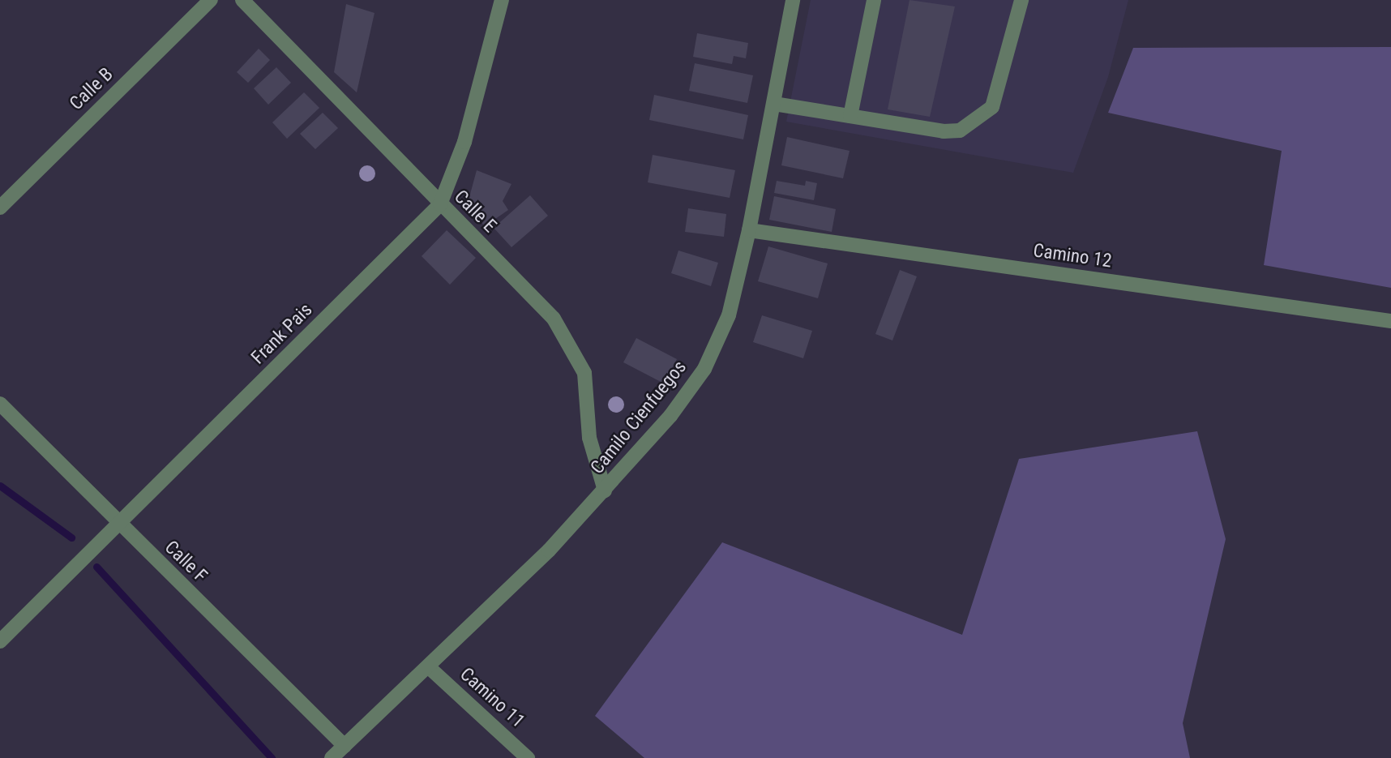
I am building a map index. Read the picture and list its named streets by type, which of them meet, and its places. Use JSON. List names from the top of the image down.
{
  "streets": {
    "street": [
      "Calle B",
      "Calle E",
      "Camino 12",
      "Frank Pais",
      "Camilo Cienfuegos",
      "Calle F",
      "Camino 11"
    ]
  },
  "crossings": [
    ["Calle E", "Frank Pais"],
    ["Calle E", "Camilo Cienfuegos"],
    ["Camino 12", "Camilo Cienfuegos"],
    ["Frank Pais", "Calle F"],
    ["Camilo Cienfuegos", "Calle F"],
    ["Camilo Cienfuegos", "Camino 11"]
  ]
}
